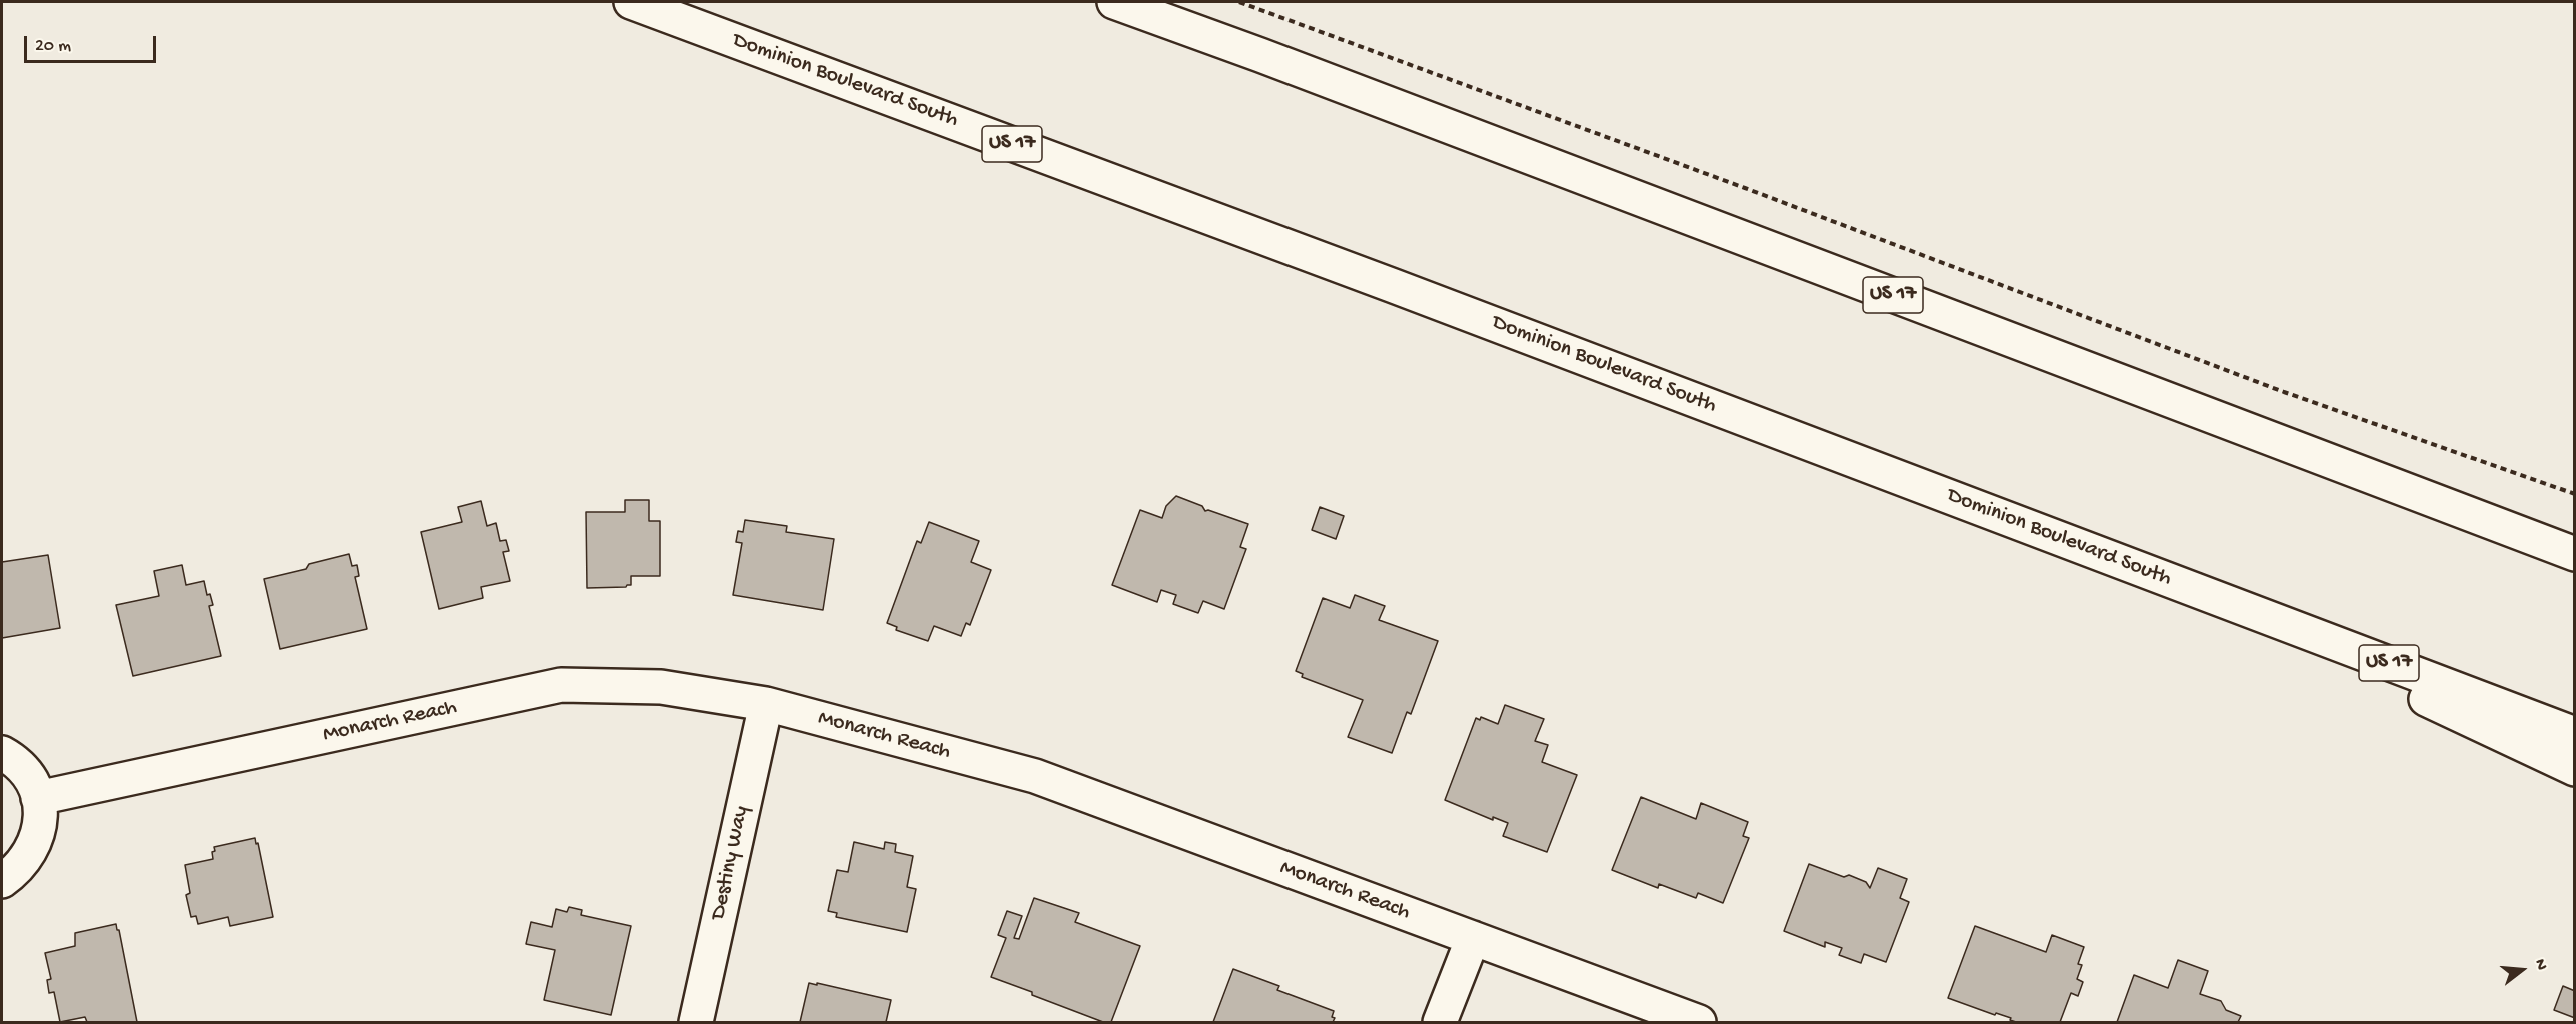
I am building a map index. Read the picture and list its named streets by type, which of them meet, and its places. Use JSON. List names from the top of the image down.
{
  "streets": {
    "main road": [
      "Dominion Boulevard South",
      "US 17",
      "Monarch Reach",
      "Destiny Way"
    ]
  },
  "crossings": [
    ["Monarch Reach", "Destiny Way"]
  ],
  "scale_bar": "20 m",
  "north": "right"
}
